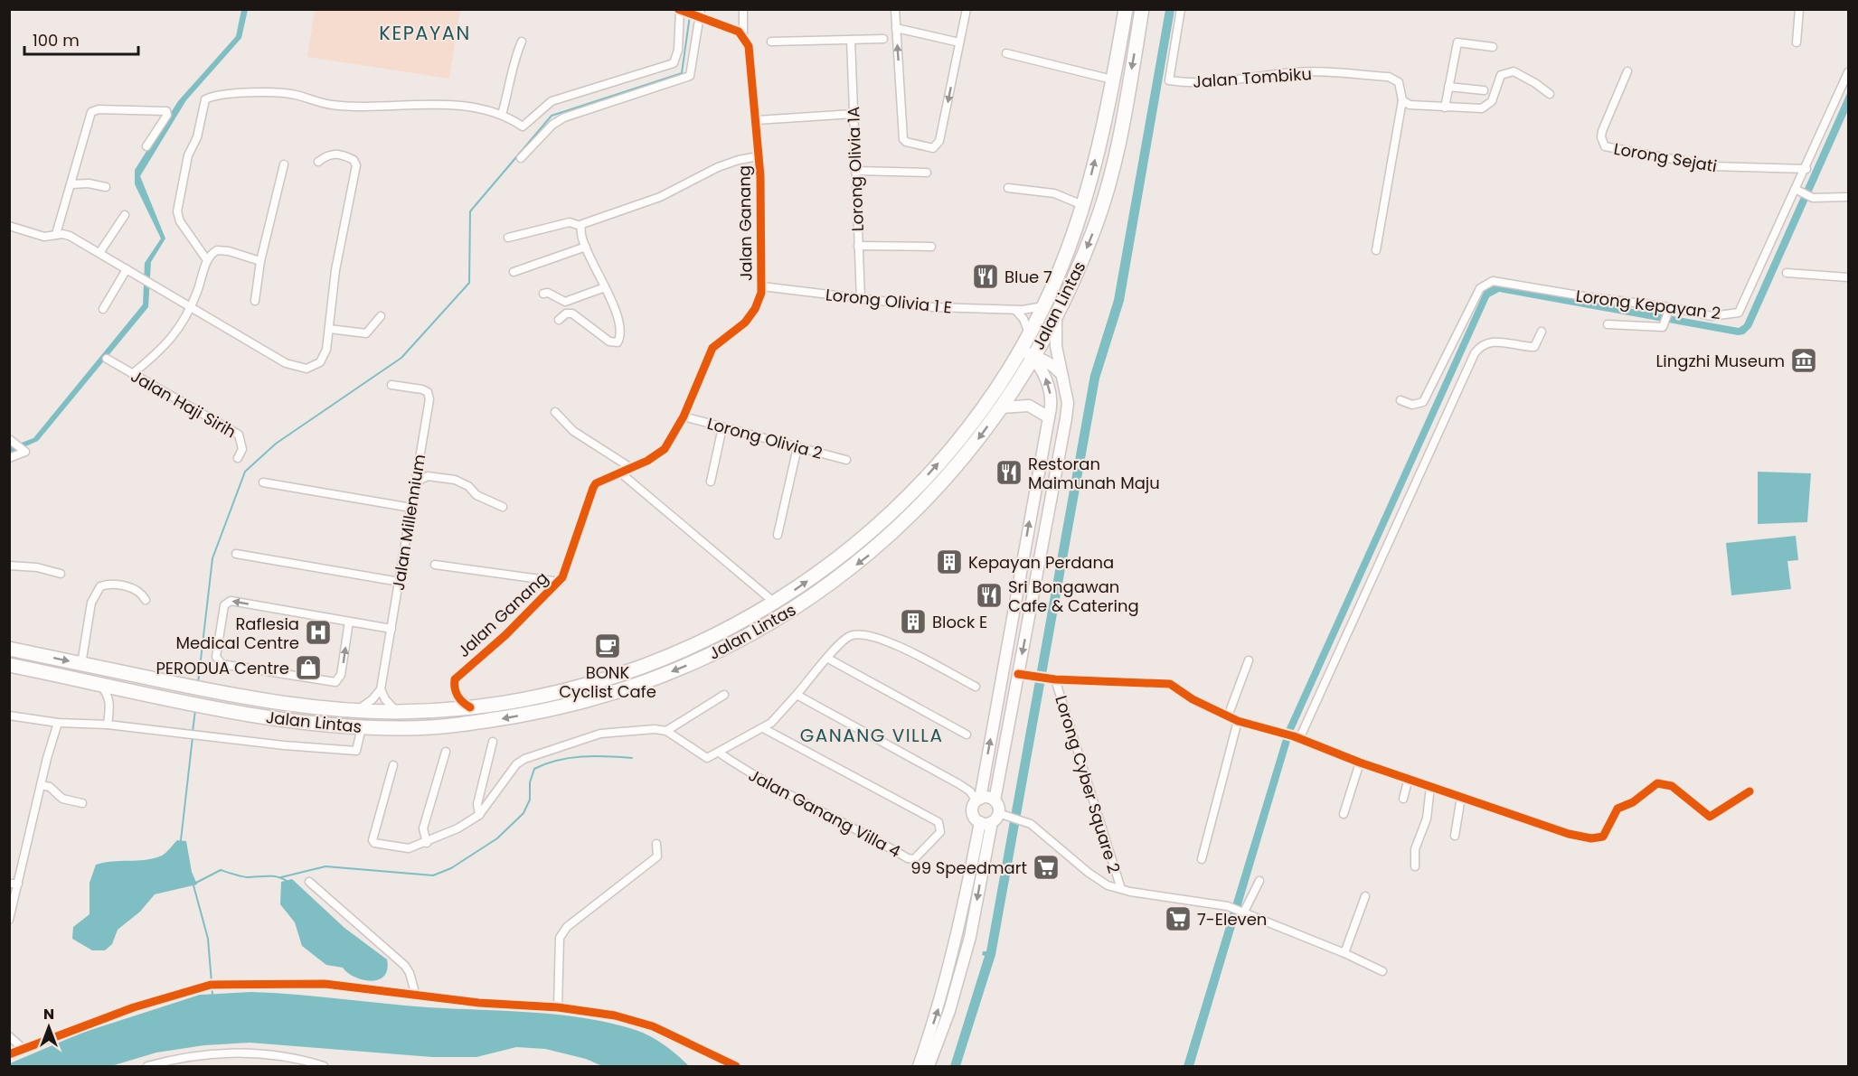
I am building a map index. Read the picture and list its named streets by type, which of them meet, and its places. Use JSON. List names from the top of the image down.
{
  "streets": {
    "highway": ["Jalan Lintas"],
    "street": [
      "Jalan Tombiku",
      "Lorong Sejati",
      "Lorong Olivia 1A",
      "Jalan Ganang",
      "Lorong Olivia 1 E",
      "Lorong Kepayan 2",
      "Jalan Haji Sirih",
      "Lorong Olivia 2",
      "Jalan Millennium",
      "Lorong Cyber Square 2",
      "Jalan Ganang Villa 4"
    ]
  },
  "crossings": [
    ["Lorong Sejati", "Lorong Kepayan 2"],
    ["Lorong Olivia 1A", "Lorong Olivia 1 E"],
    ["Jalan Ganang", "Lorong Olivia 1 E"],
    ["Jalan Ganang", "Jalan Lintas"],
    ["Jalan Ganang", "Lorong Olivia 2"],
    ["Lorong Olivia 1 E", "Jalan Lintas"]
  ],
  "districts": ["KEPAYAN", "GANANG VILLA"],
  "places": {
    "restaurant": ["Blue 7", "Restoran Maimunah Maju", "Sri Bongawan Cafe & Catering"],
    "museum": ["Lingzhi Museum"],
    "building": ["Kepayan Perdana", "Block E"],
    "hospital": ["Raflesia Medical Centre"],
    "cafe": ["BONK Cyclist Cafe"],
    "shop": ["PERODUA Centre"],
    "supermarket": ["99 Speedmart", "7-Eleven"]
  },
  "scale_bar": "100 m",
  "north": "top"
}
